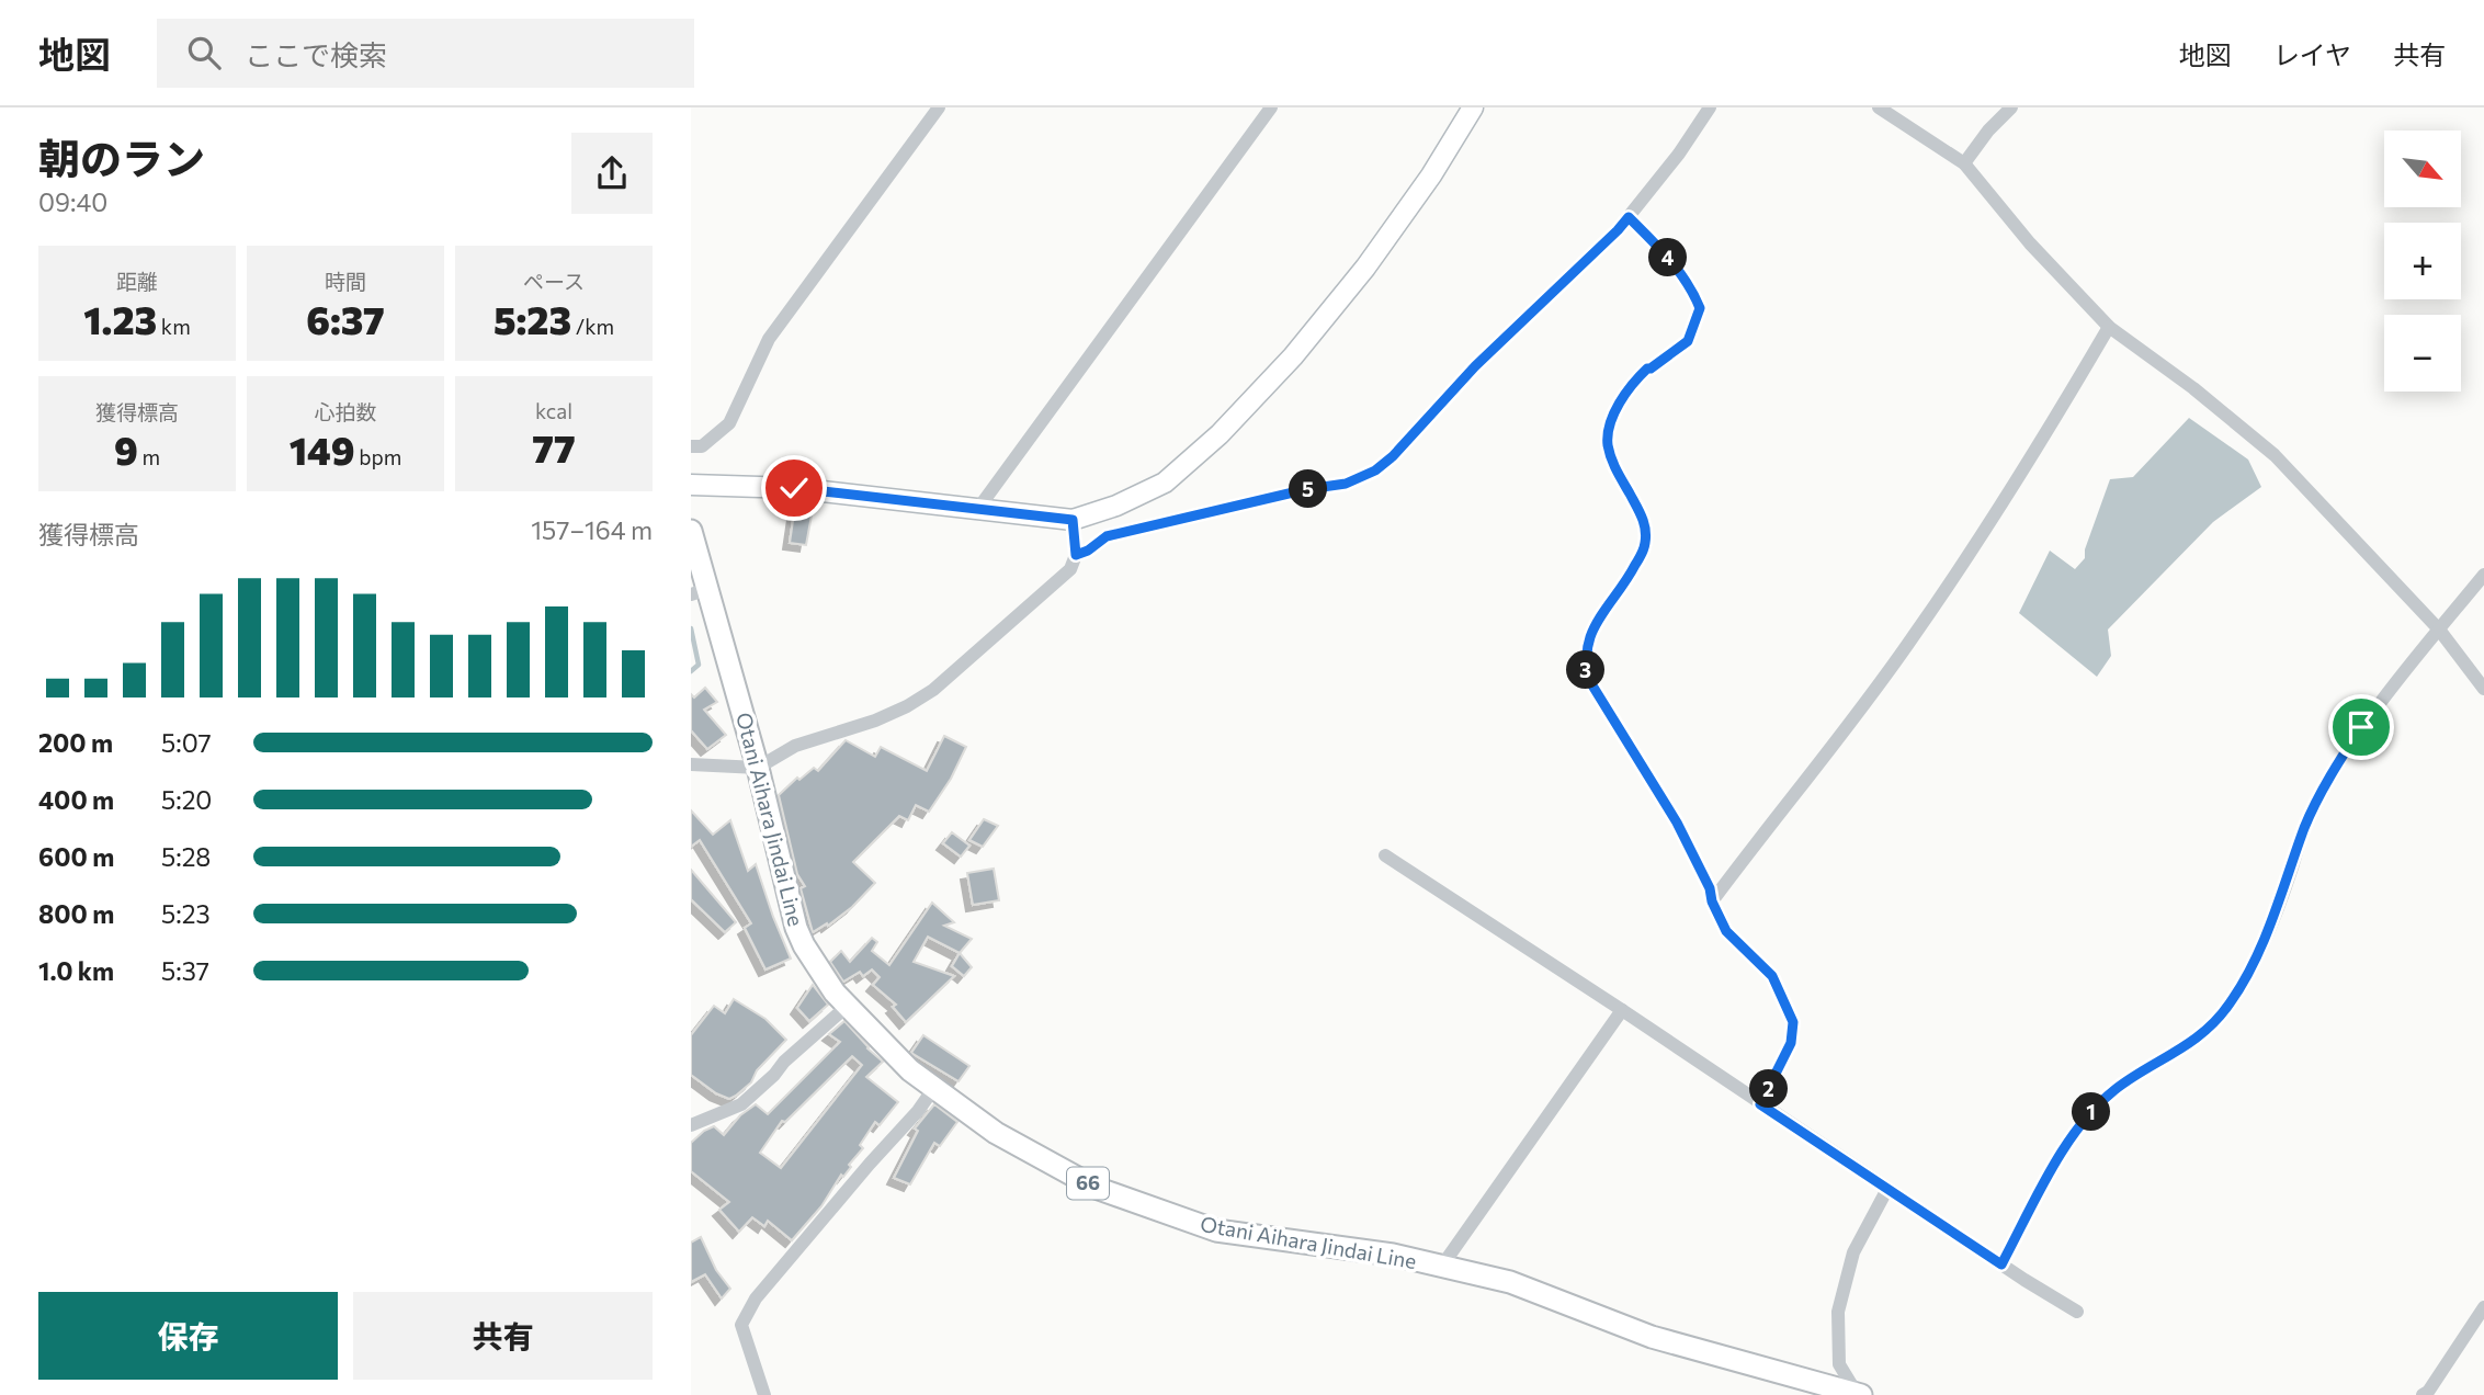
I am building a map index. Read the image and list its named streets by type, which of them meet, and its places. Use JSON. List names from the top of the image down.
{
  "streets": {
    "main road": ["Otani Aihara Jindai Line", "66"]
  },
  "north": "bottom right",
  "page": {
    "header": "地図",
    "search": "ここで検索",
    "nav": ["地図", "レイヤ", "共有"],
    "heading": ["朝のラン", "09:40"],
    "map_buttons": ["+", "−"],
    "stats": [
      ["距離", "1.23 km"],
      ["時間", "6:37"],
      ["ペース", "5:23 /km"],
      ["獲得標高", "9 m"],
      ["心拍数", "149 bpm"],
      ["kcal", "77"]
    ],
    "pins": [
      "4",
      "5",
      "3",
      "2",
      "1"
    ],
    "chart": ["獲得標高", "157–164 m"],
    "list": [
      {
        "name": "200 m",
        "note": "5:07"
      },
      {
        "name": "400 m",
        "note": "5:20"
      },
      {
        "name": "600 m",
        "note": "5:28"
      },
      {
        "name": "800 m",
        "note": "5:23"
      },
      {
        "name": "1.0 km",
        "note": "5:37"
      }
    ],
    "buttons": ["保存", "共有"]
  }
}
